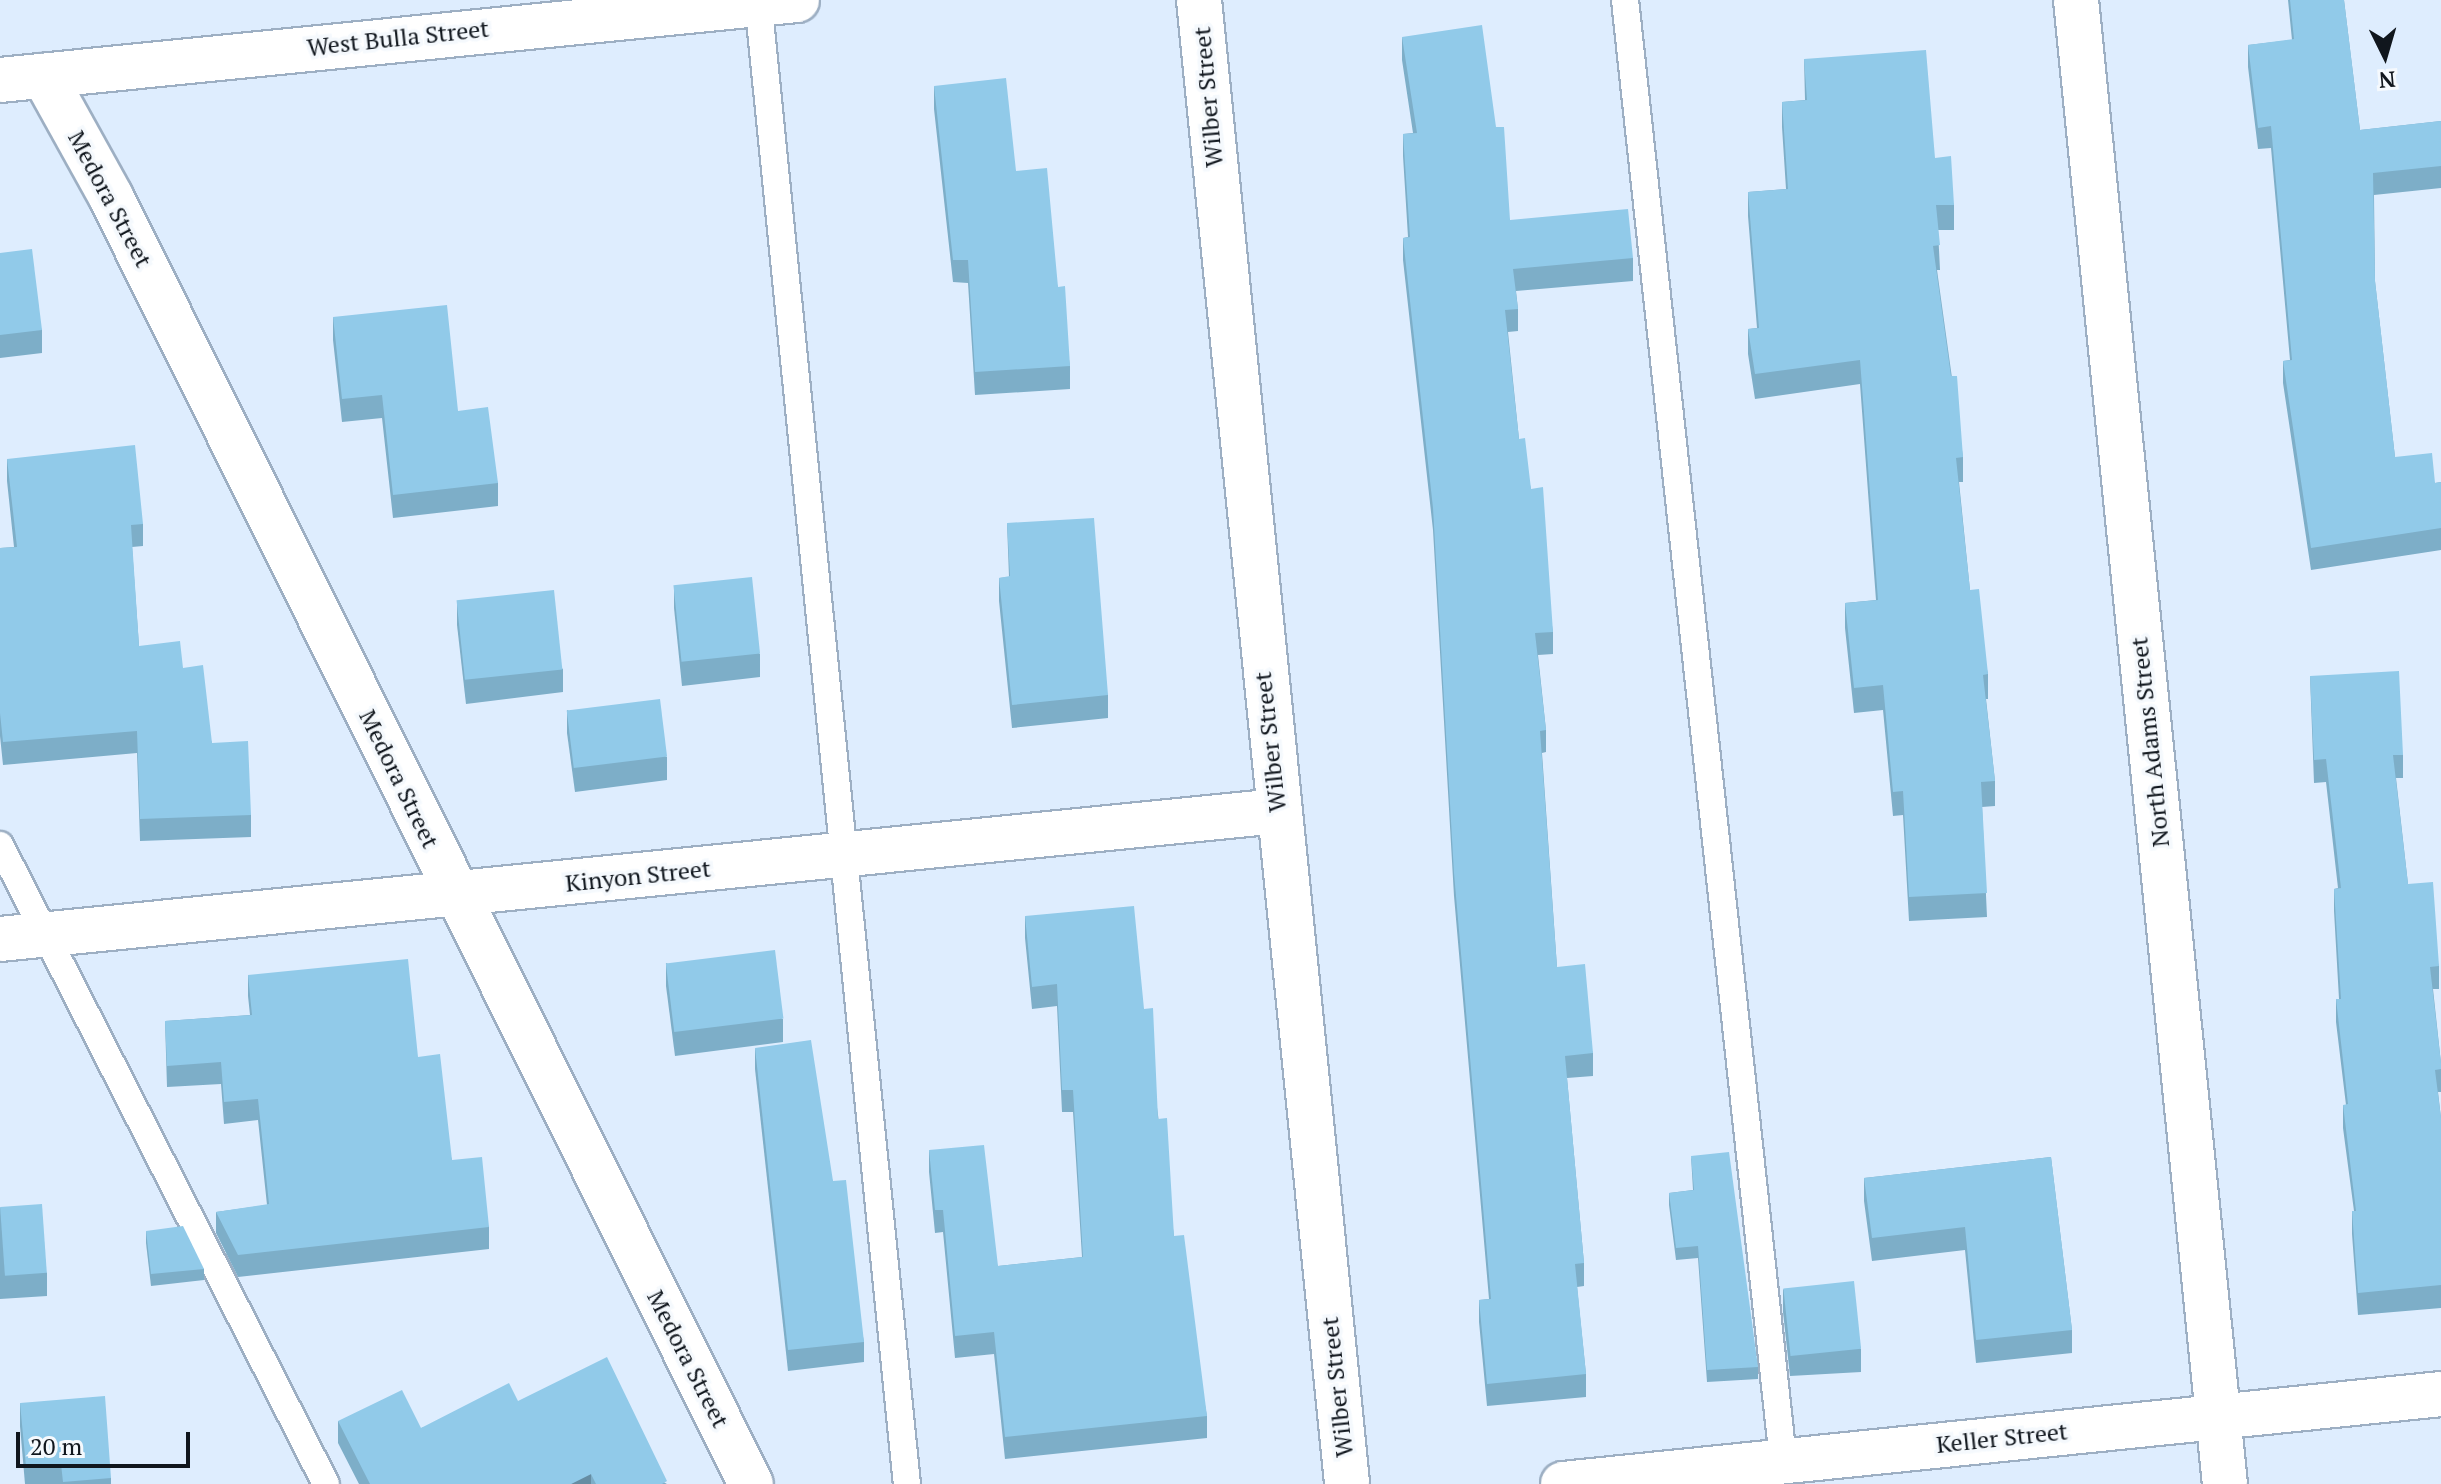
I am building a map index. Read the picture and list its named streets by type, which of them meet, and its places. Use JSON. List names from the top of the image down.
{
  "streets": {
    "street": [
      "West Bulla Street",
      "Wilber Street",
      "Medora Street",
      "North Adams Street",
      "Kinyon Street",
      "Keller Street"
    ]
  },
  "crossings": [
    ["West Bulla Street", "Medora Street"],
    ["Wilber Street", "Kinyon Street"],
    ["Medora Street", "Kinyon Street"],
    ["North Adams Street", "Keller Street"]
  ],
  "scale_bar": "20 m",
  "north": "bottom"
}
